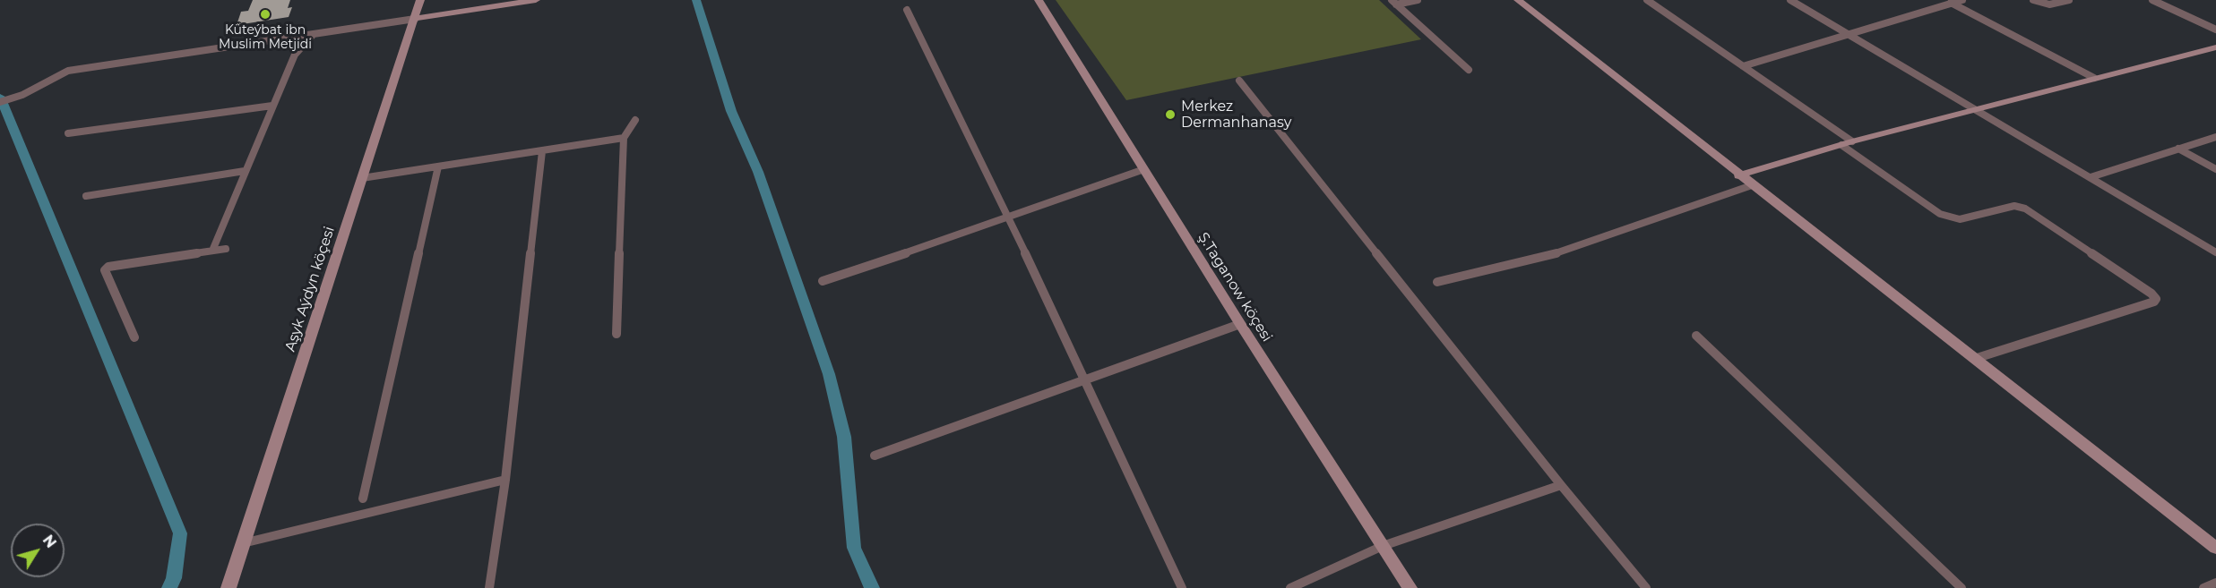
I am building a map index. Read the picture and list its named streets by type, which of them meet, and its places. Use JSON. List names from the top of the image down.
{
  "streets": {
    "street": ["Ş.Taganow köçesi", "Aşyk Aýdyn köçesi"]
  },
  "places": ["Küteýbat ibn Muslim Metjidi", "Merkez Dermanhanasy"],
  "north": "top right"
}
